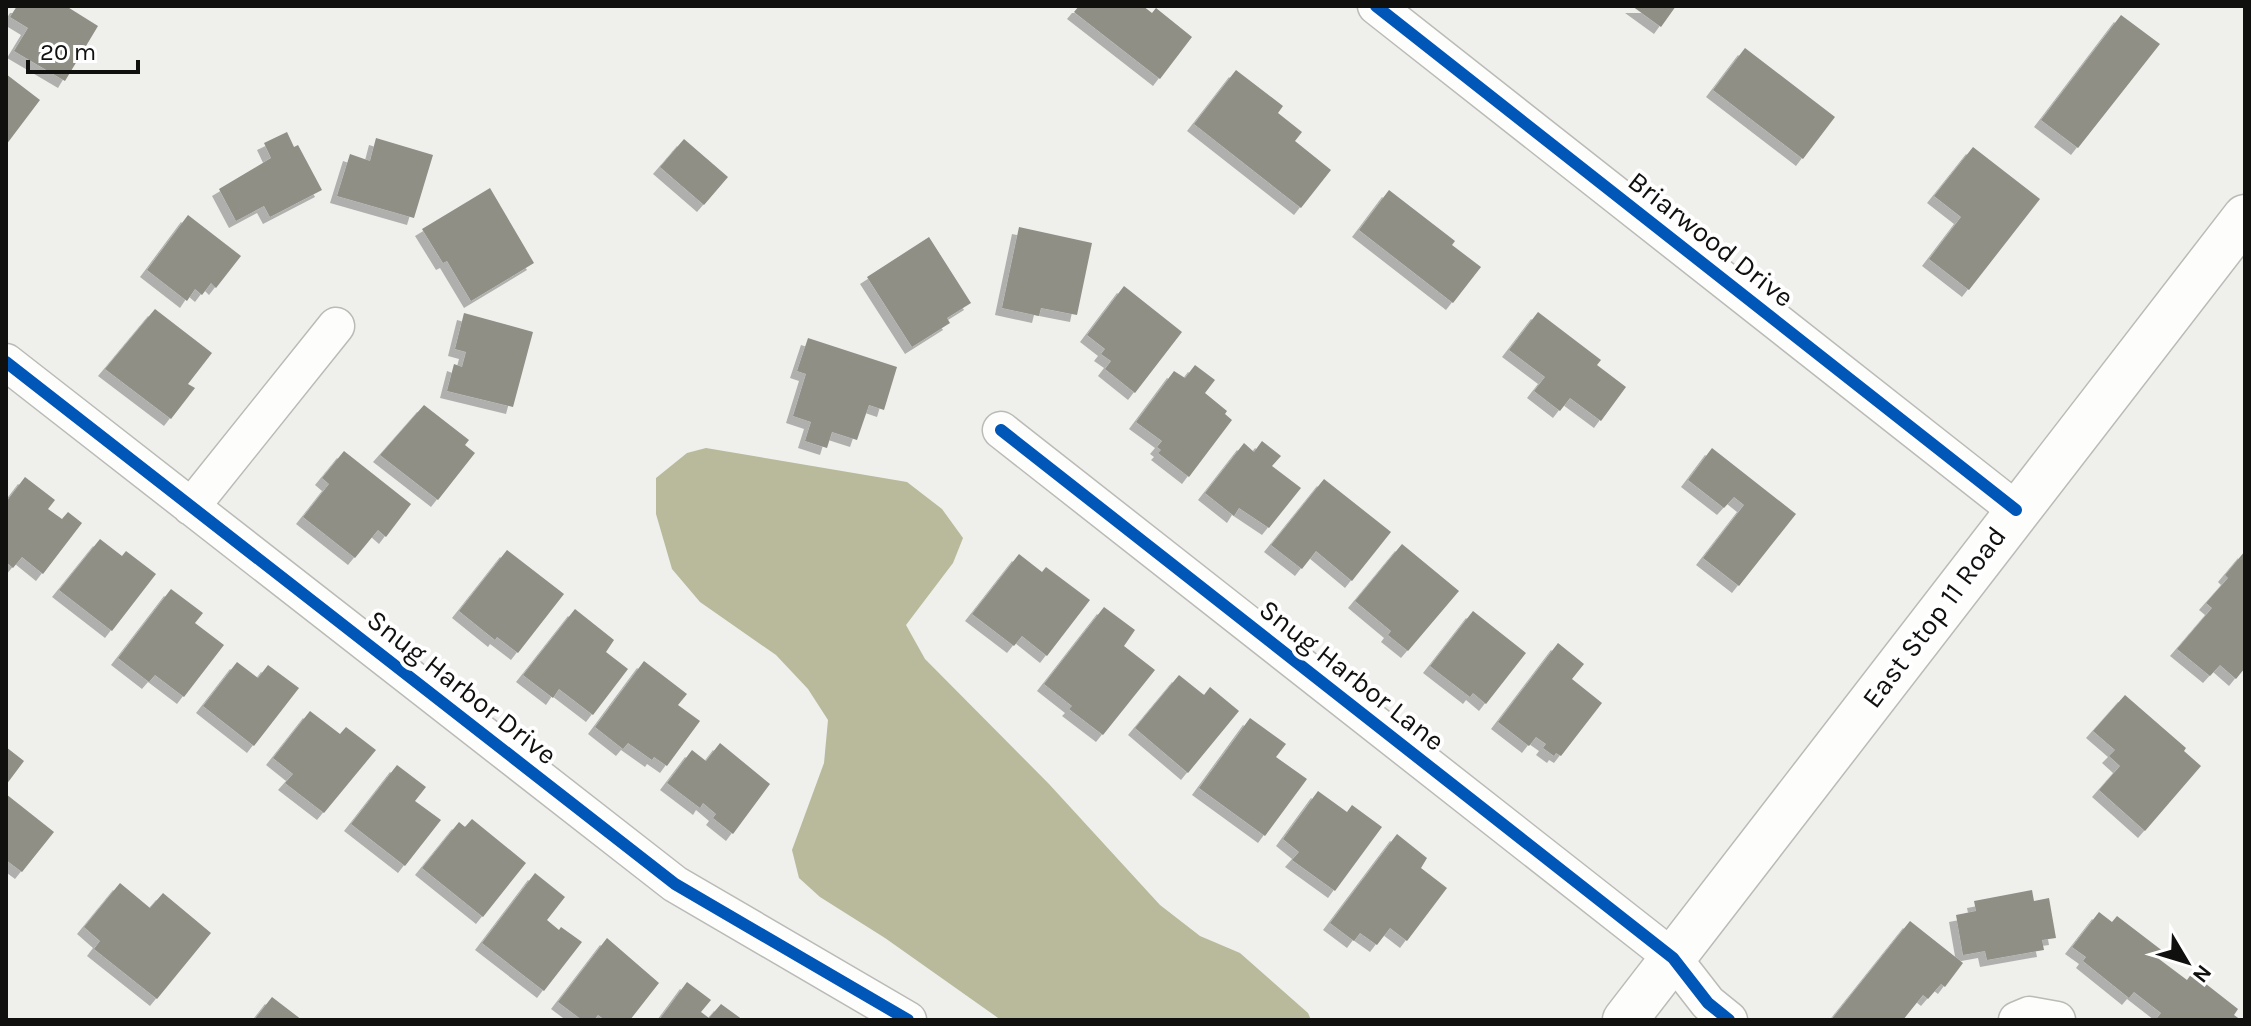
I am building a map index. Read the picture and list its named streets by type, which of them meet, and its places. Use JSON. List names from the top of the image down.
{
  "streets": {
    "main road": ["East Stop 11 Road"],
    "street": ["Briarwood Drive", "Snug Harbor Lane", "Snug Harbor Drive"]
  },
  "crossings": [
    ["Briarwood Drive", "East Stop 11 Road"],
    ["East Stop 11 Road", "Snug Harbor Lane"]
  ],
  "scale_bar": "20 m",
  "north": "bottom right"
}
